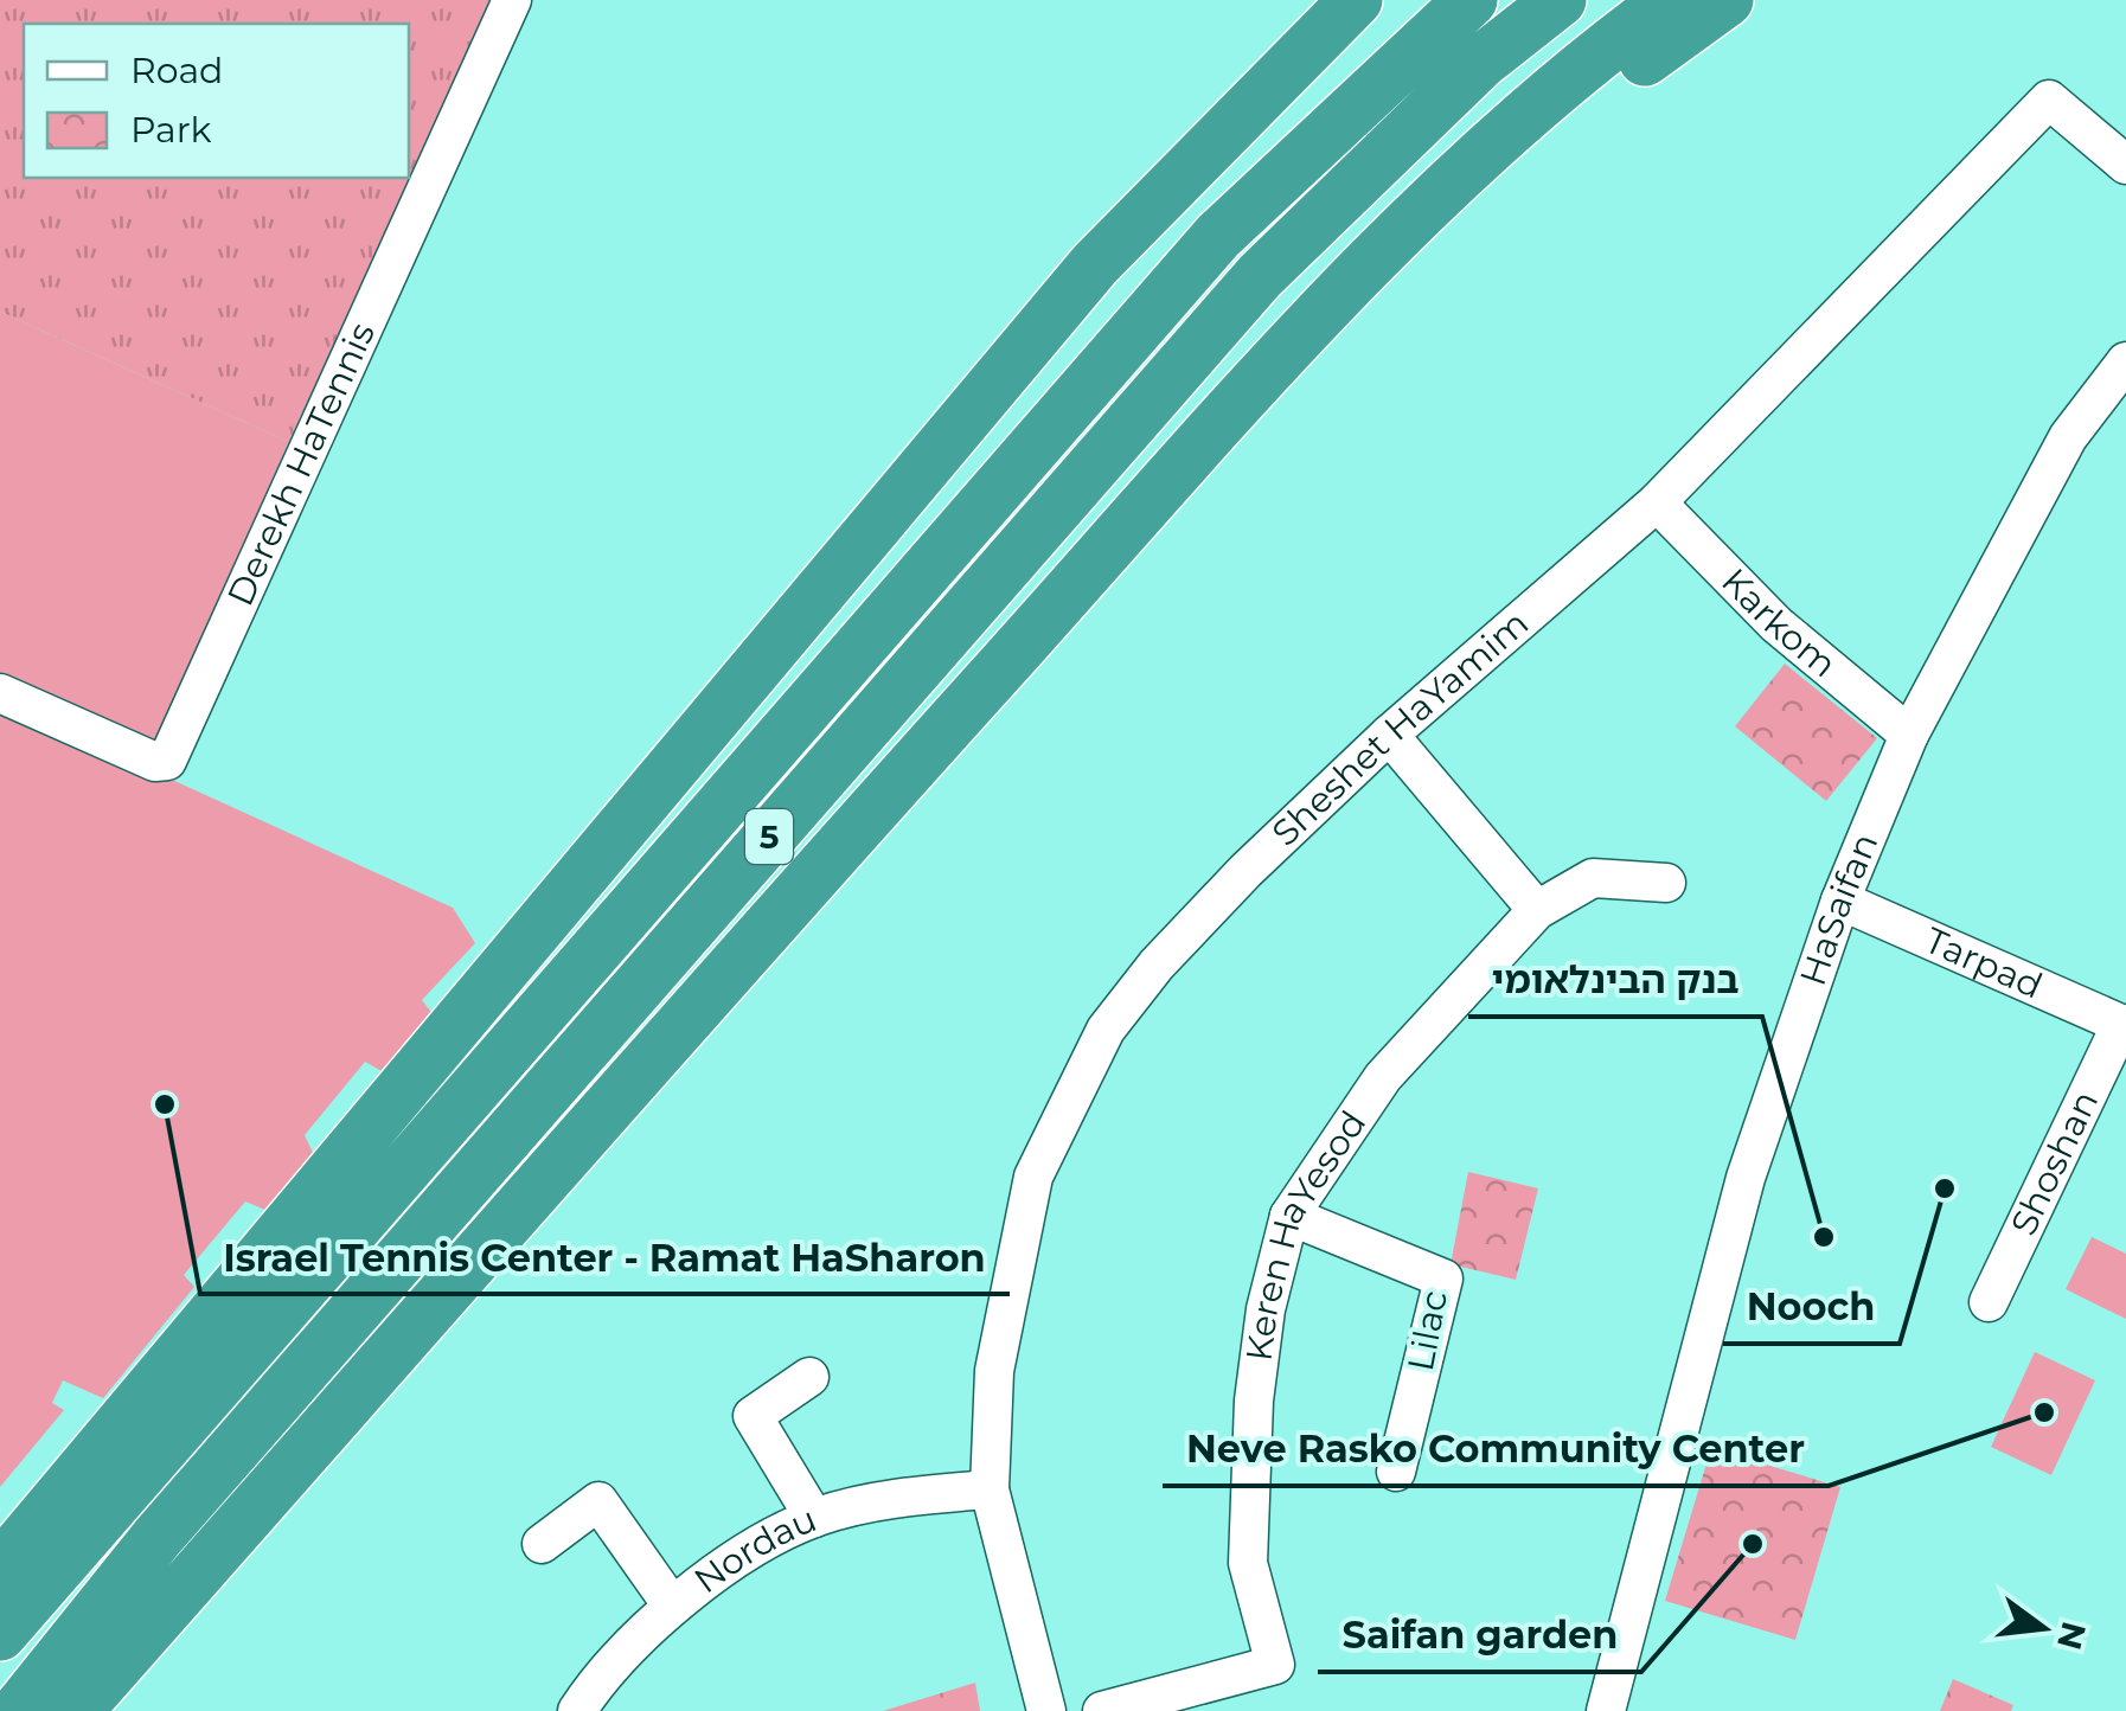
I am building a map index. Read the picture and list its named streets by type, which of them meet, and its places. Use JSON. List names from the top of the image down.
{
  "streets": {
    "highway": ["5"],
    "street": [
      "Derekh HaTennis",
      "Karkom",
      "Sheshet HaYamim",
      "HaSaifan",
      "Tarpad",
      "Shoshan",
      "Keren HaYesod",
      "Lilac",
      "Nordau"
    ]
  },
  "crossings": [
    ["Karkom", "Sheshet HaYamim"],
    ["Karkom", "HaSaifan"],
    ["Sheshet HaYamim", "Nordau"],
    ["HaSaifan", "Tarpad"],
    ["Tarpad", "Shoshan"],
    ["Keren HaYesod", "Lilac"]
  ],
  "places": [
    "Israel Tennis Center - Ramat HaSharon",
    "Nooch",
    "בנק הבינלאומי",
    "Neve Rasko Community Center",
    "Saifan garden"
  ],
  "legend": ["Road", "Park"],
  "north": "right"
}
